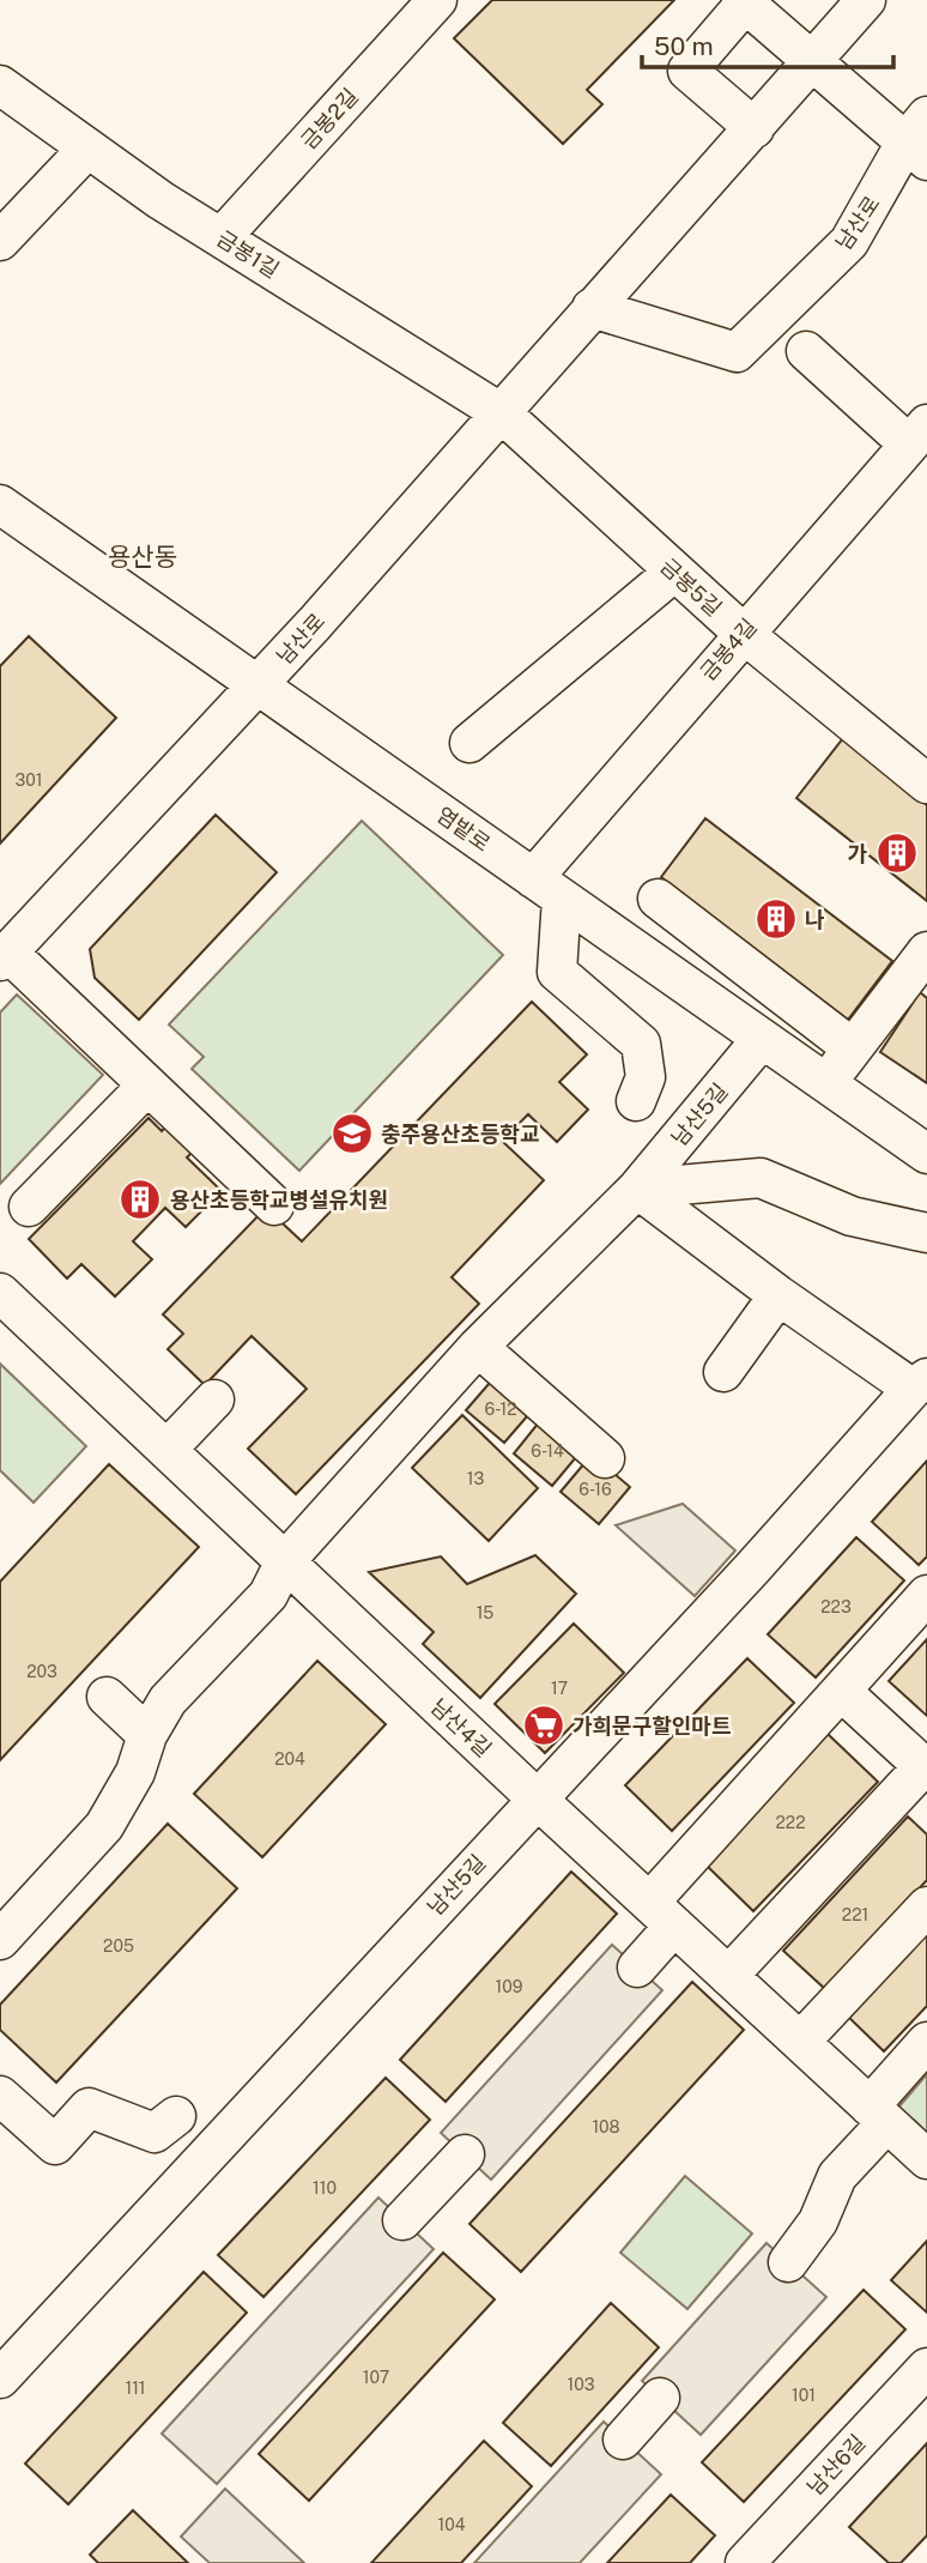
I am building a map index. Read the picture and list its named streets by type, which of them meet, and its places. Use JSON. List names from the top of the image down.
{
  "streets": {
    "street": [
      "금봉2길",
      "남산로",
      "금봉1길",
      "금봉5길",
      "금봉4길",
      "염밭로",
      "남산5길",
      "남산4길",
      "남산6길"
    ]
  },
  "crossings": [
    ["금봉2길", "금봉1길"],
    ["남산로", "금봉1길"],
    ["남산로", "금봉5길"],
    ["남산로", "염밭로"],
    ["금봉1길", "금봉5길"],
    ["금봉5길", "금봉4길"],
    ["금봉4길", "염밭로"],
    ["염밭로", "남산5길"],
    ["남산5길", "남산4길"]
  ],
  "districts": ["용산동"],
  "places": {
    "building": ["가", "나", "용산초등학교병설유치원"],
    "school or university": ["충주용산초등학교"],
    "supermarket": ["가희문구할인마트"]
  },
  "house_numbers": [
    "301",
    "6-12",
    "6-14",
    "13",
    "6-16",
    "223",
    "15",
    "203",
    "17",
    "204",
    "222",
    "221",
    "205",
    "109",
    "108",
    "110",
    "107",
    "103",
    "111",
    "101",
    "104"
  ],
  "scale_bar": "50 m"
}
